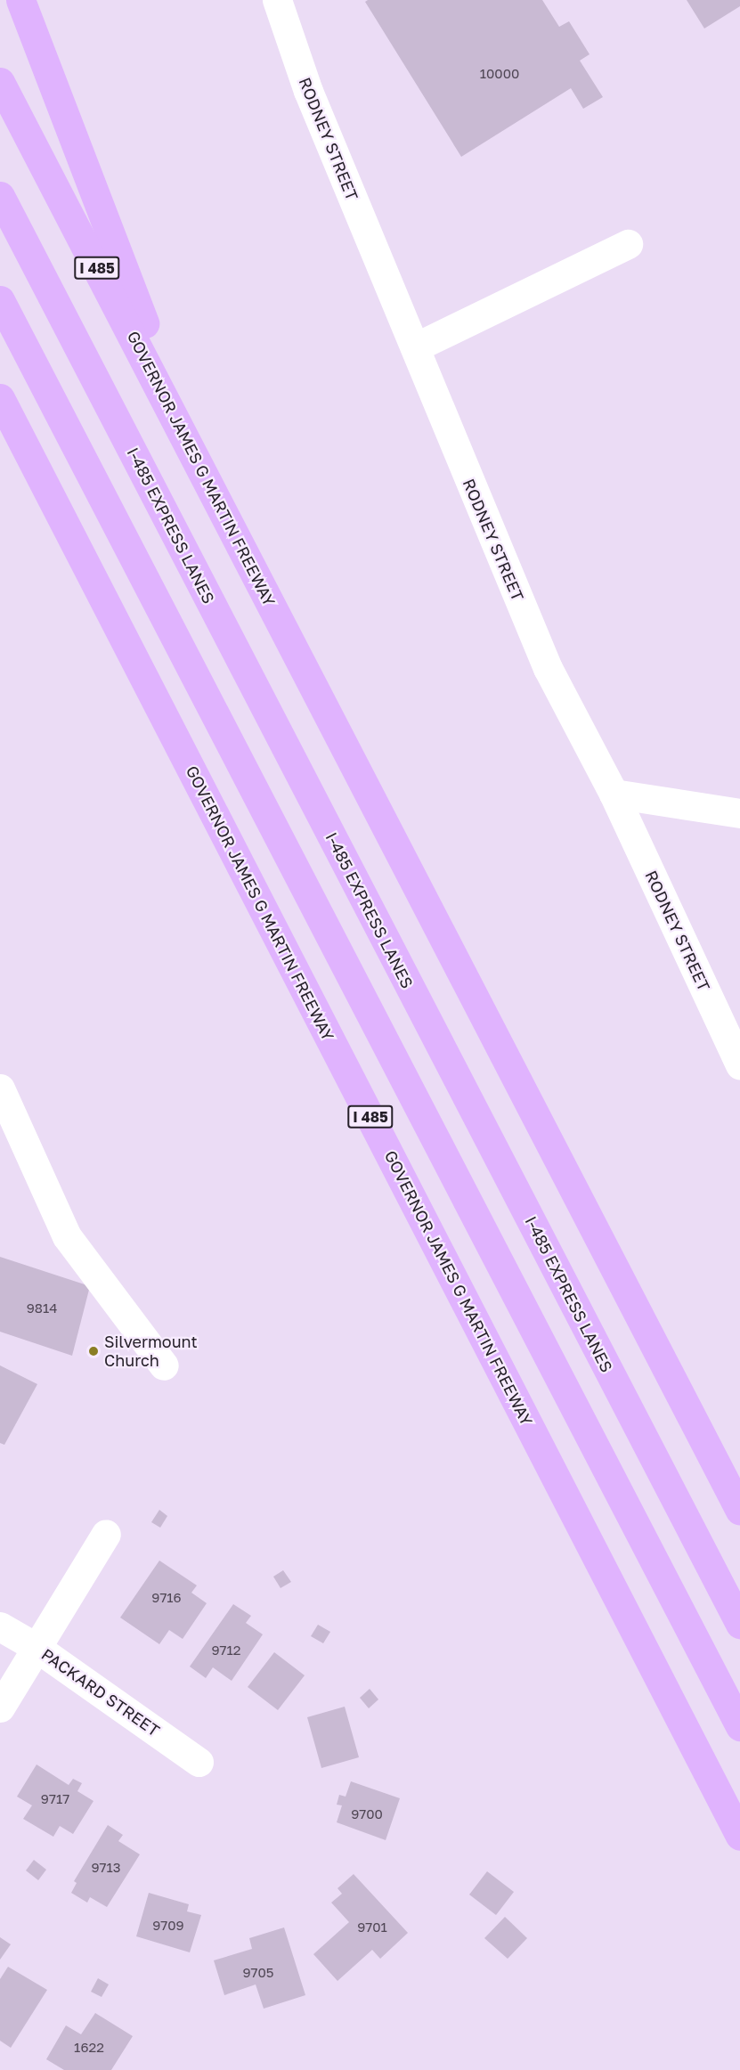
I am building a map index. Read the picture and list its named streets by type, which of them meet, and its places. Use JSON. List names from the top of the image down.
{
  "streets": {
    "highway": ["I 485", "GOVERNOR JAMES G MARTIN FREEWAY", "I-485 EXPRESS LANES"],
    "street": ["RODNEY STREET", "PACKARD STREET"]
  },
  "places": ["Silvermount Church"],
  "house_numbers": [
    "10000",
    "9814",
    "9716",
    "9712",
    "9717",
    "9700",
    "9713",
    "9709",
    "9701",
    "9705",
    "1622"
  ]
}
